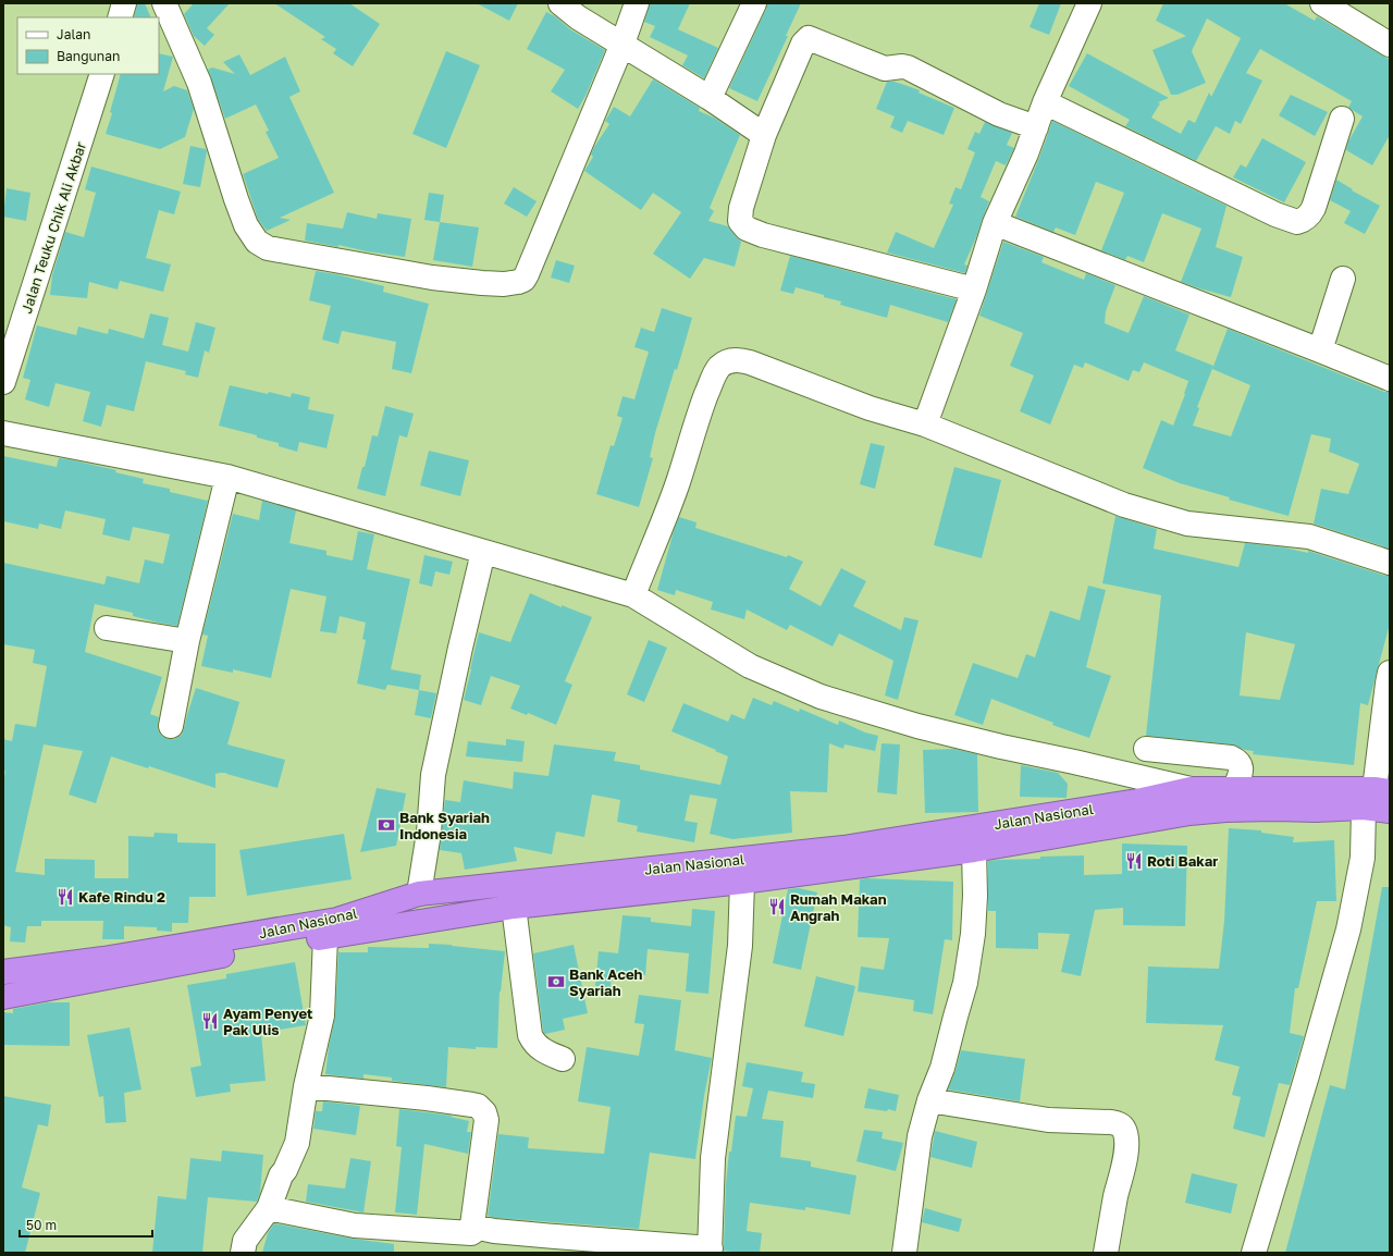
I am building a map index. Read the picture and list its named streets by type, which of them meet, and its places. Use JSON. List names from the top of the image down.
{
  "streets": {
    "highway": ["Jalan Nasional"],
    "street": ["Jalan Teuku Chik Ali Akbar"]
  },
  "places": {
    "bank": ["Bank Syariah Indonesia", "Bank Aceh Syariah"],
    "restaurant": [
      "Roti Bakar",
      "Kafe Rindu 2",
      "Rumah Makan Angrah",
      "Ayam Penyet Pak Ulis"
    ]
  },
  "legend": ["Jalan", "Bangunan"],
  "scale_bar": "50 m"
}
